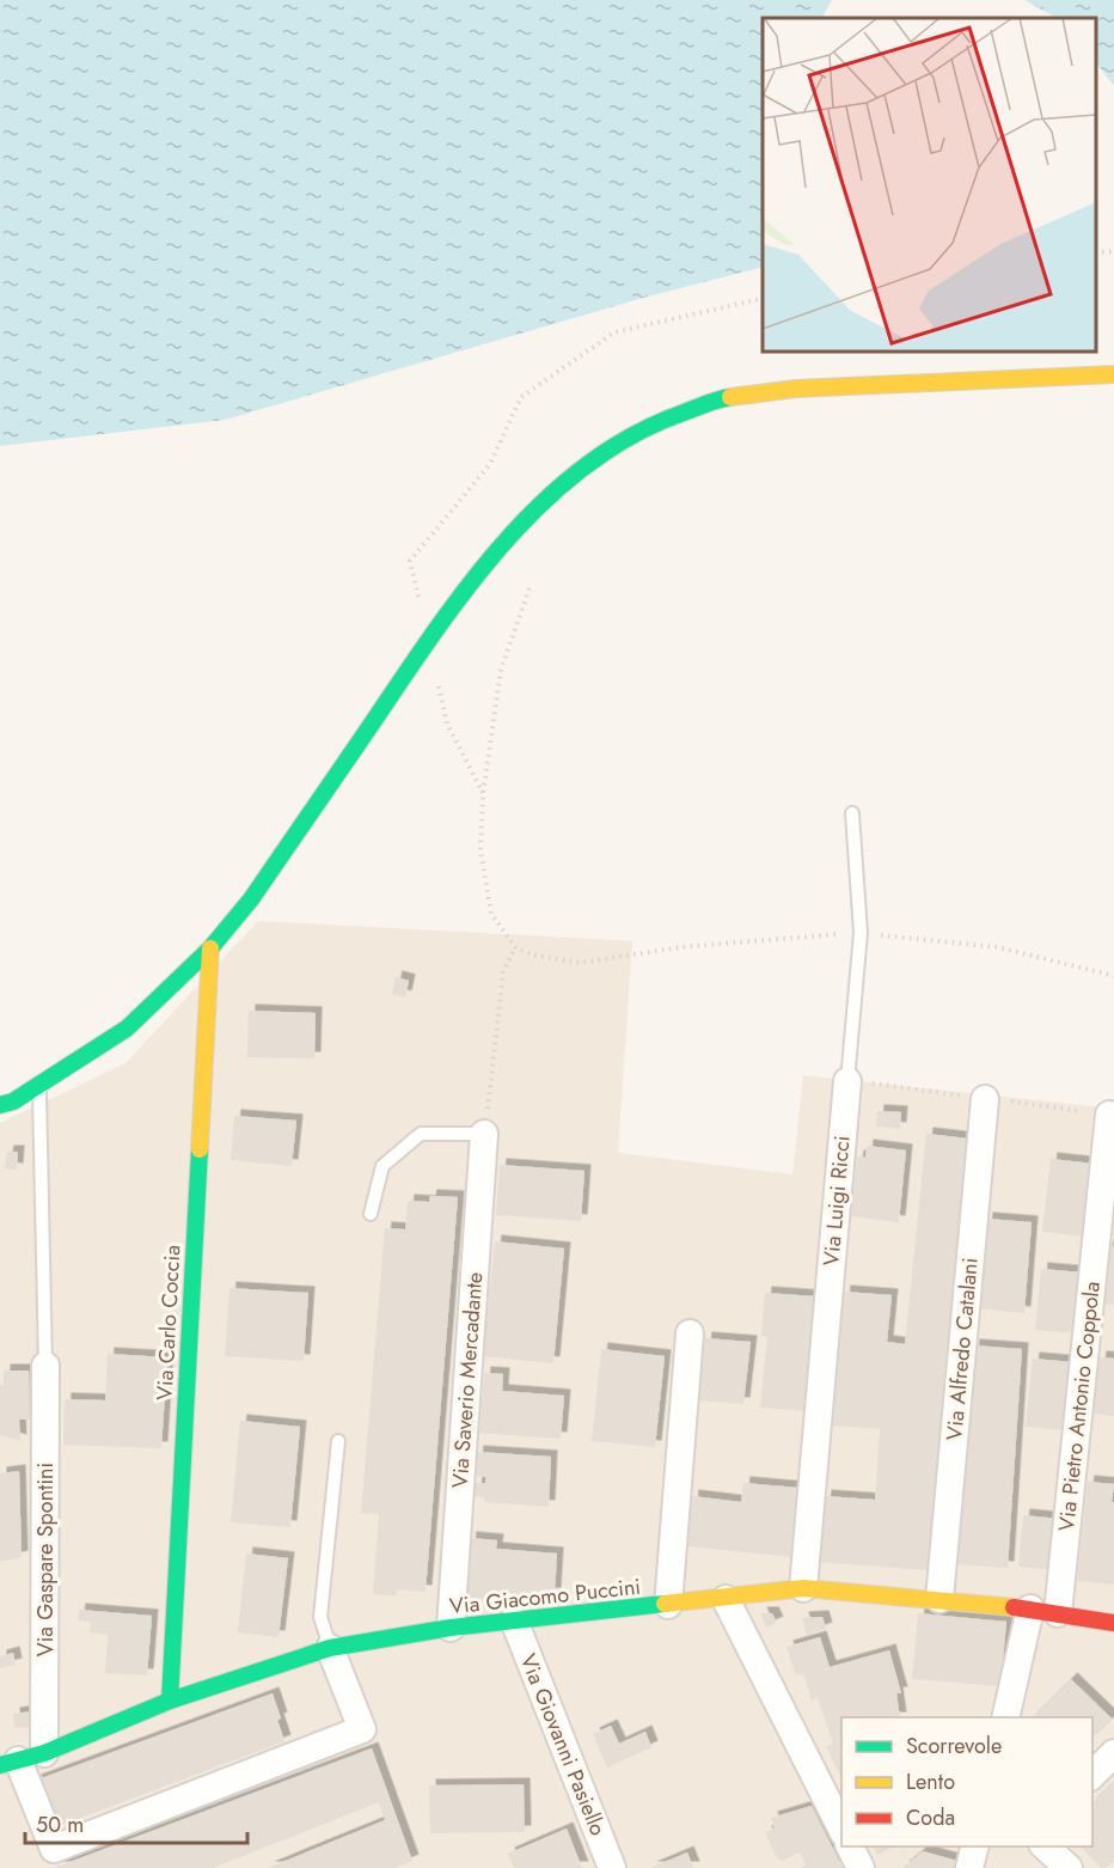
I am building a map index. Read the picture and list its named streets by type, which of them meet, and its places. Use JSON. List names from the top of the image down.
{
  "streets": {
    "street": [
      "Via Luigi Ricci",
      "Via Carlo Coccia",
      "Via Alfredo Catalani",
      "Via Saverio Mercadante",
      "Via Pietro Antonio Coppola",
      "Via Gaspare Spontini",
      "Via Giacomo Puccini",
      "Via Giovanni Pasiello"
    ]
  },
  "crossings": [
    ["Via Luigi Ricci", "Via Giacomo Puccini"],
    ["Via Carlo Coccia", "Via Giacomo Puccini"],
    ["Via Alfredo Catalani", "Via Giacomo Puccini"],
    ["Via Saverio Mercadante", "Via Giacomo Puccini"],
    ["Via Pietro Antonio Coppola", "Via Giacomo Puccini"],
    ["Via Gaspare Spontini", "Via Giacomo Puccini"],
    ["Via Giacomo Puccini", "Via Giovanni Pasiello"]
  ],
  "legend": ["Scorrevole", "Lento", "Coda"],
  "scale_bar": "50 m"
}
